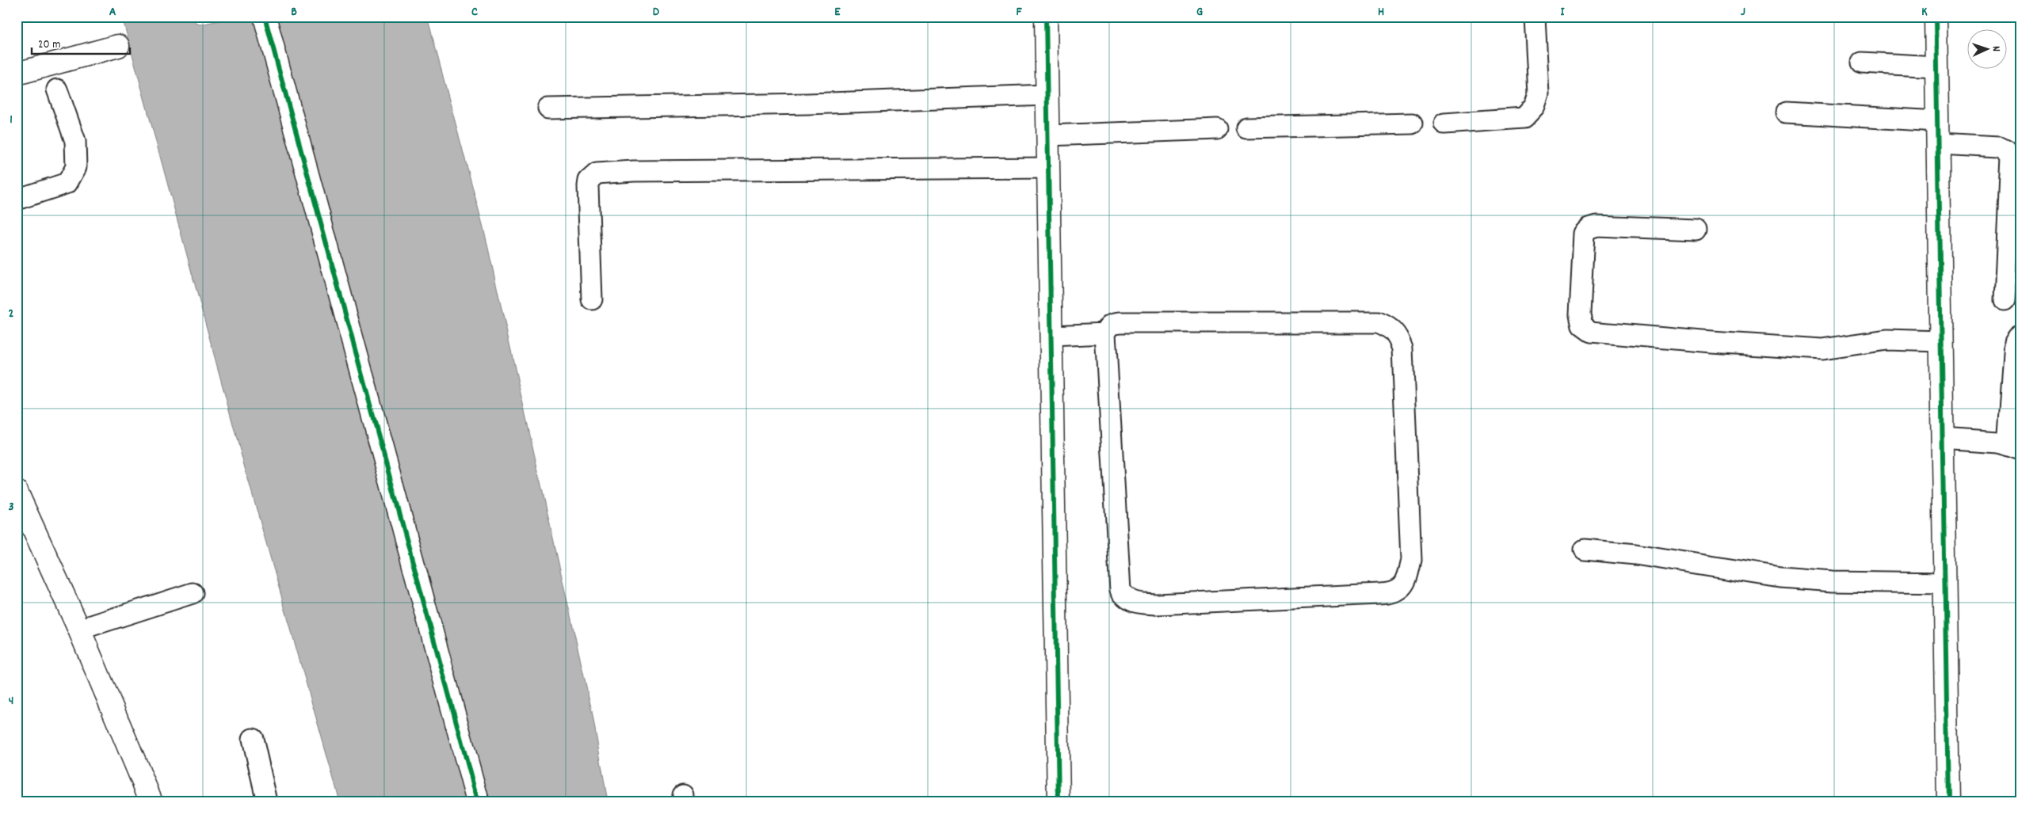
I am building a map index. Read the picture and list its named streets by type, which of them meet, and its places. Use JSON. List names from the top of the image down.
{
  "scale_bar": "20 m",
  "north": "right",
  "grid": {
    "columns": [
      "A",
      "B",
      "C",
      "D",
      "E",
      "F",
      "G",
      "H",
      "I",
      "J",
      "K"
    ],
    "rows": [
      "1",
      "2",
      "3",
      "4"
    ]
  }
}
